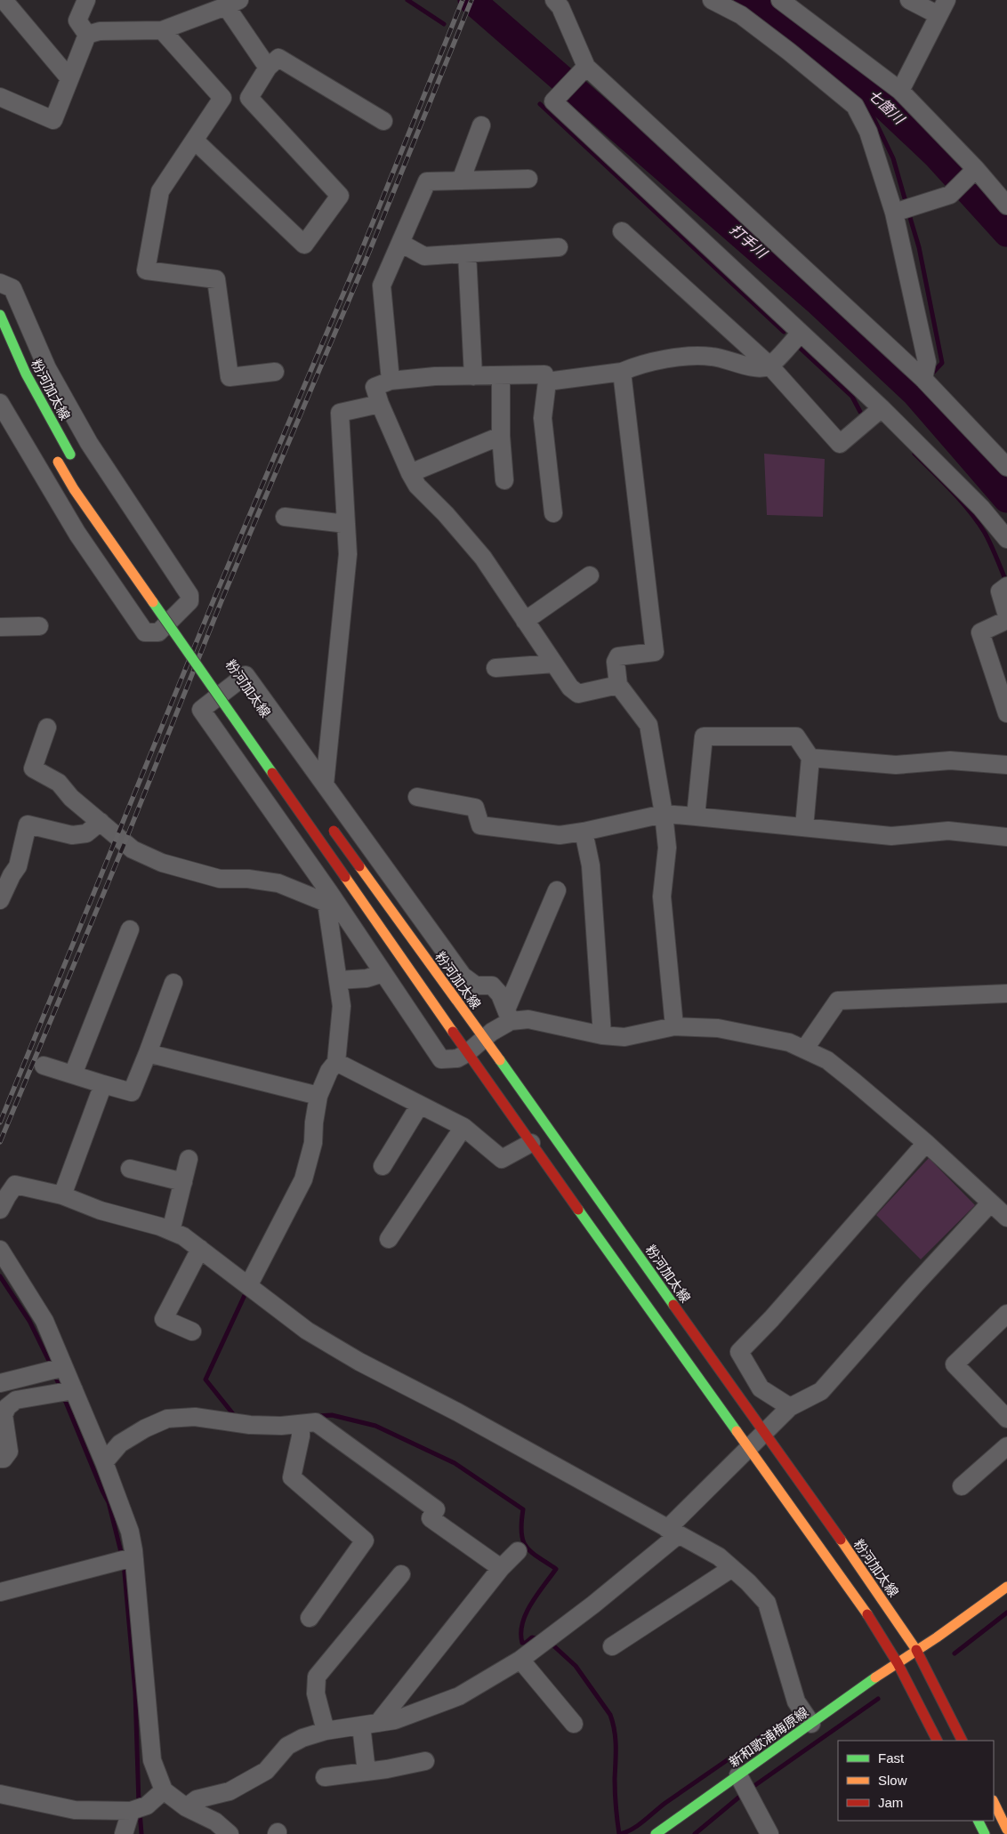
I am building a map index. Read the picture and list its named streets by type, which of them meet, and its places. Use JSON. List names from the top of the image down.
{
  "streets": {
    "main road": ["粉河加太線", "新和歌浦梅原線"]
  },
  "water": ["七箇川", "打手川"],
  "legend": ["Fast", "Slow", "Jam"]
}
